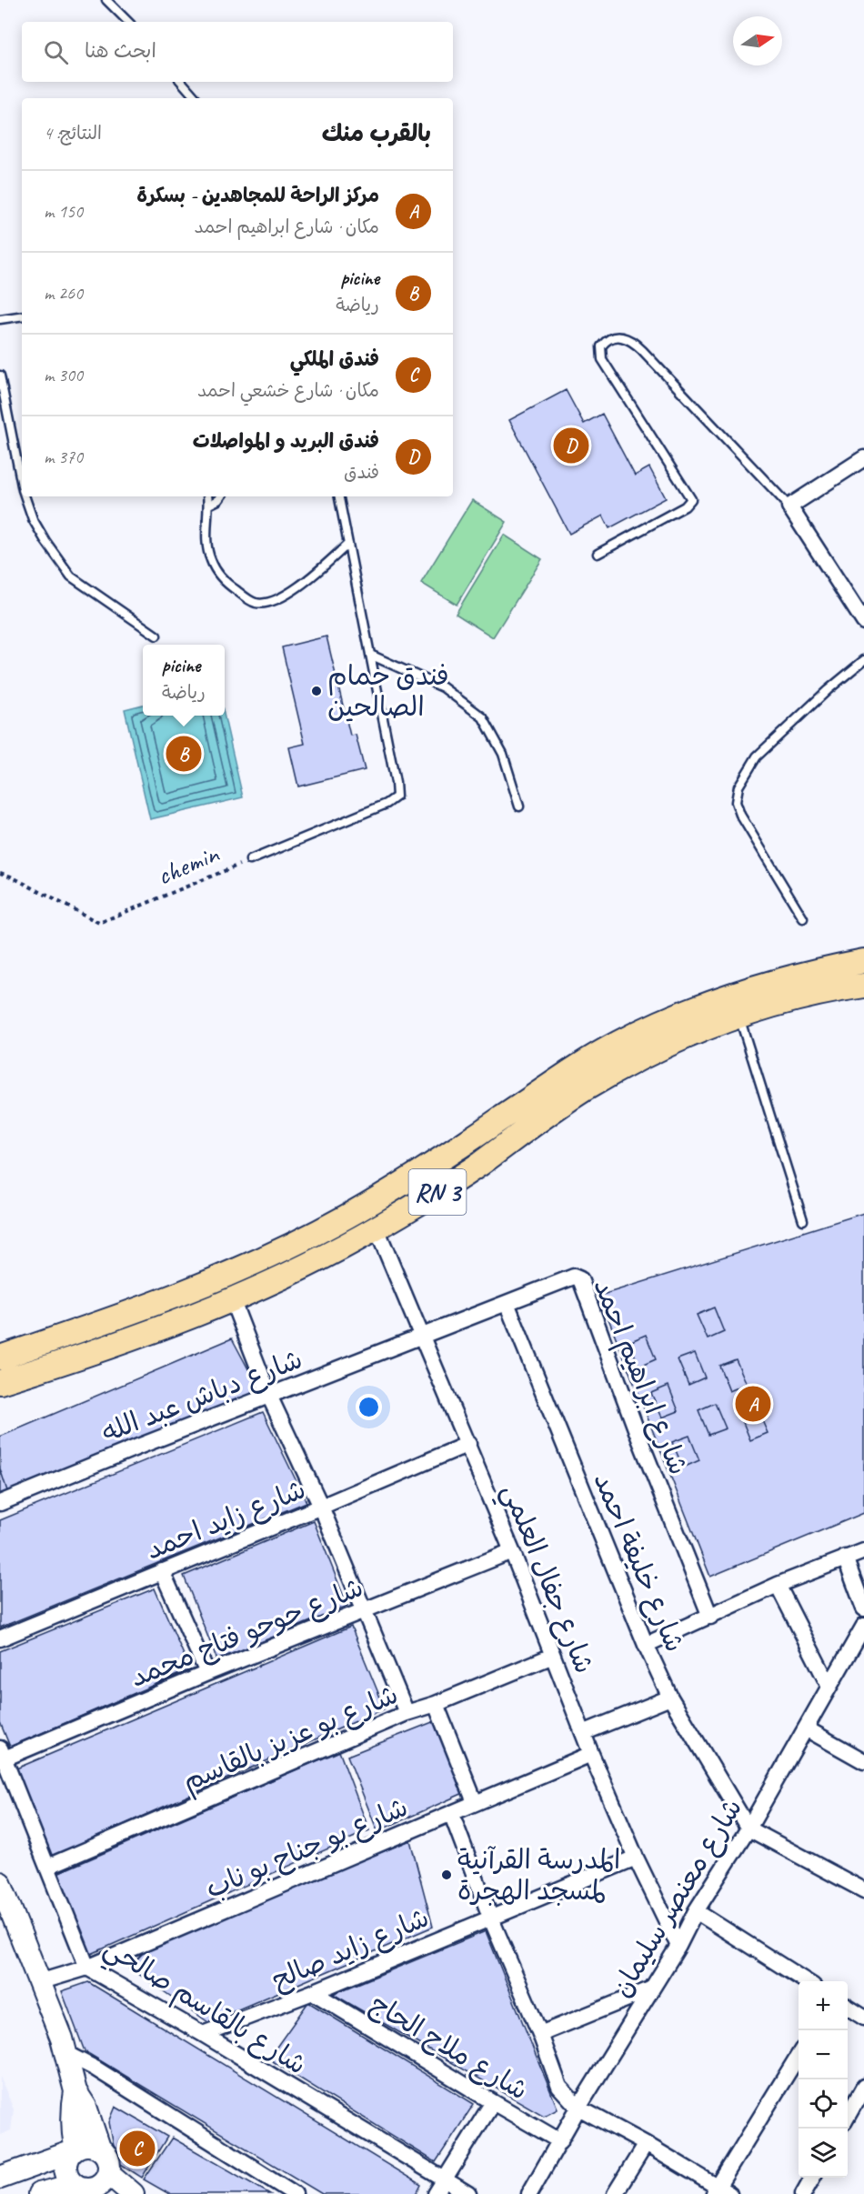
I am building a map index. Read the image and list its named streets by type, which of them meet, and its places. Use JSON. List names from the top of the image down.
{
  "streets": {
    "main road": ["RN 3"],
    "street": [
      "شارع ابراهيم احمد",
      "شارع دباش عبد الله",
      "شارع زايد احمد",
      "شارع خليفة احمد",
      "شارع جفال العلمي",
      "شارع حوحو فتاح محمد",
      "شارع بو عزيز بالقاسم",
      "شارع بو جناح بو ناب",
      "شارع معنصر سليمان",
      "شارع زايد صالح",
      "شارع بالقاسم صالحي",
      "شارع ملاح الحاج"
    ],
    "path": ["chemin"]
  },
  "crossings": [
    ["RN 3", "شارع جفال العلمي"],
    ["شارع ابراهيم احمد", "شارع دباش عبد الله"],
    ["شارع ابراهيم احمد", "شارع خليفة احمد"],
    ["شارع ابراهيم احمد", "شارع جفال العلمي"],
    ["شارع دباش عبد الله", "شارع جفال العلمي"],
    ["شارع زايد احمد", "شارع جفال العلمي"],
    ["شارع خليفة احمد", "شارع معنصر سليمان"],
    ["شارع جفال العلمي", "شارع حوحو فتاح محمد"],
    ["شارع جفال العلمي", "شارع بو عزيز بالقاسم"],
    ["شارع جفال العلمي", "شارع بو جناح بو ناب"],
    ["شارع جفال العلمي", "شارع معنصر سليمان"],
    ["شارع جفال العلمي", "شارع زايد صالح"],
    ["شارع حوحو فتاح محمد", "شارع بالقاسم صالحي"],
    ["شارع بو عزيز بالقاسم", "شارع بالقاسم صالحي"],
    ["شارع بو جناح بو ناب", "شارع بالقاسم صالحي"],
    ["شارع معنصر سليمان", "شارع ملاح الحاج"],
    ["شارع زايد صالح", "شارع بالقاسم صالحي"],
    ["شارع زايد صالح", "شارع ملاح الحاج"]
  ],
  "places": ["فندق حمام الصالحين", "المدرسة القرآنية لمسجد الهجرة"],
  "north": "right",
  "page": {
    "search": "ابحث هنا",
    "heading": ["بالقرب منك", "النتائج: 4"],
    "list": [
      {
        "mark": "A",
        "name": "مركز الراحة للمجاهدين - بسكرة",
        "note": "مكان · شارع ابراهيم احمد",
        "value": "150 m"
      },
      {
        "mark": "B",
        "name": "picine",
        "note": "رياضة",
        "value": "260 m"
      },
      {
        "mark": "C",
        "name": "فندق الملكي",
        "note": "مكان · شارع خشعي احمد",
        "value": "300 m"
      },
      {
        "mark": "D",
        "name": "فندق البريد و المواصلات",
        "note": "فندق",
        "value": "370 m"
      }
    ],
    "pins": [
      "D",
      "B",
      "A",
      "C"
    ],
    "popup": ["picine", "رياضة"],
    "map_buttons": ["+", "−"]
  }
}
